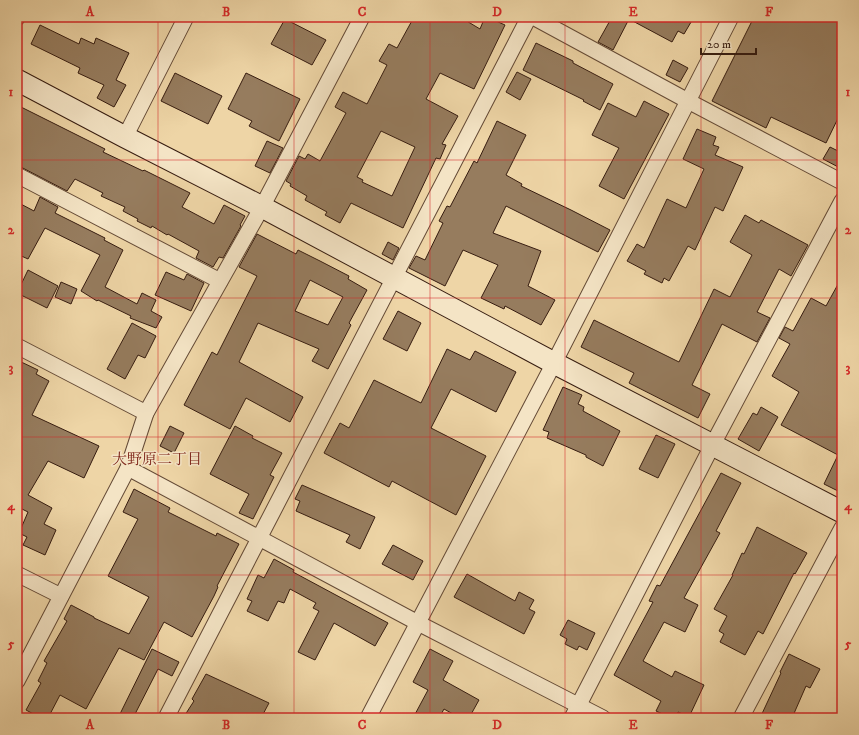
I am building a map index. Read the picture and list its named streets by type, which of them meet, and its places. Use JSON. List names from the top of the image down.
{
  "districts": ["大野原二丁目"],
  "scale_bar": "20 m",
  "grid": {
    "columns": [
      "A",
      "B",
      "C",
      "D",
      "E",
      "F"
    ],
    "rows": [
      "1",
      "2",
      "3",
      "4",
      "5"
    ]
  }
}
